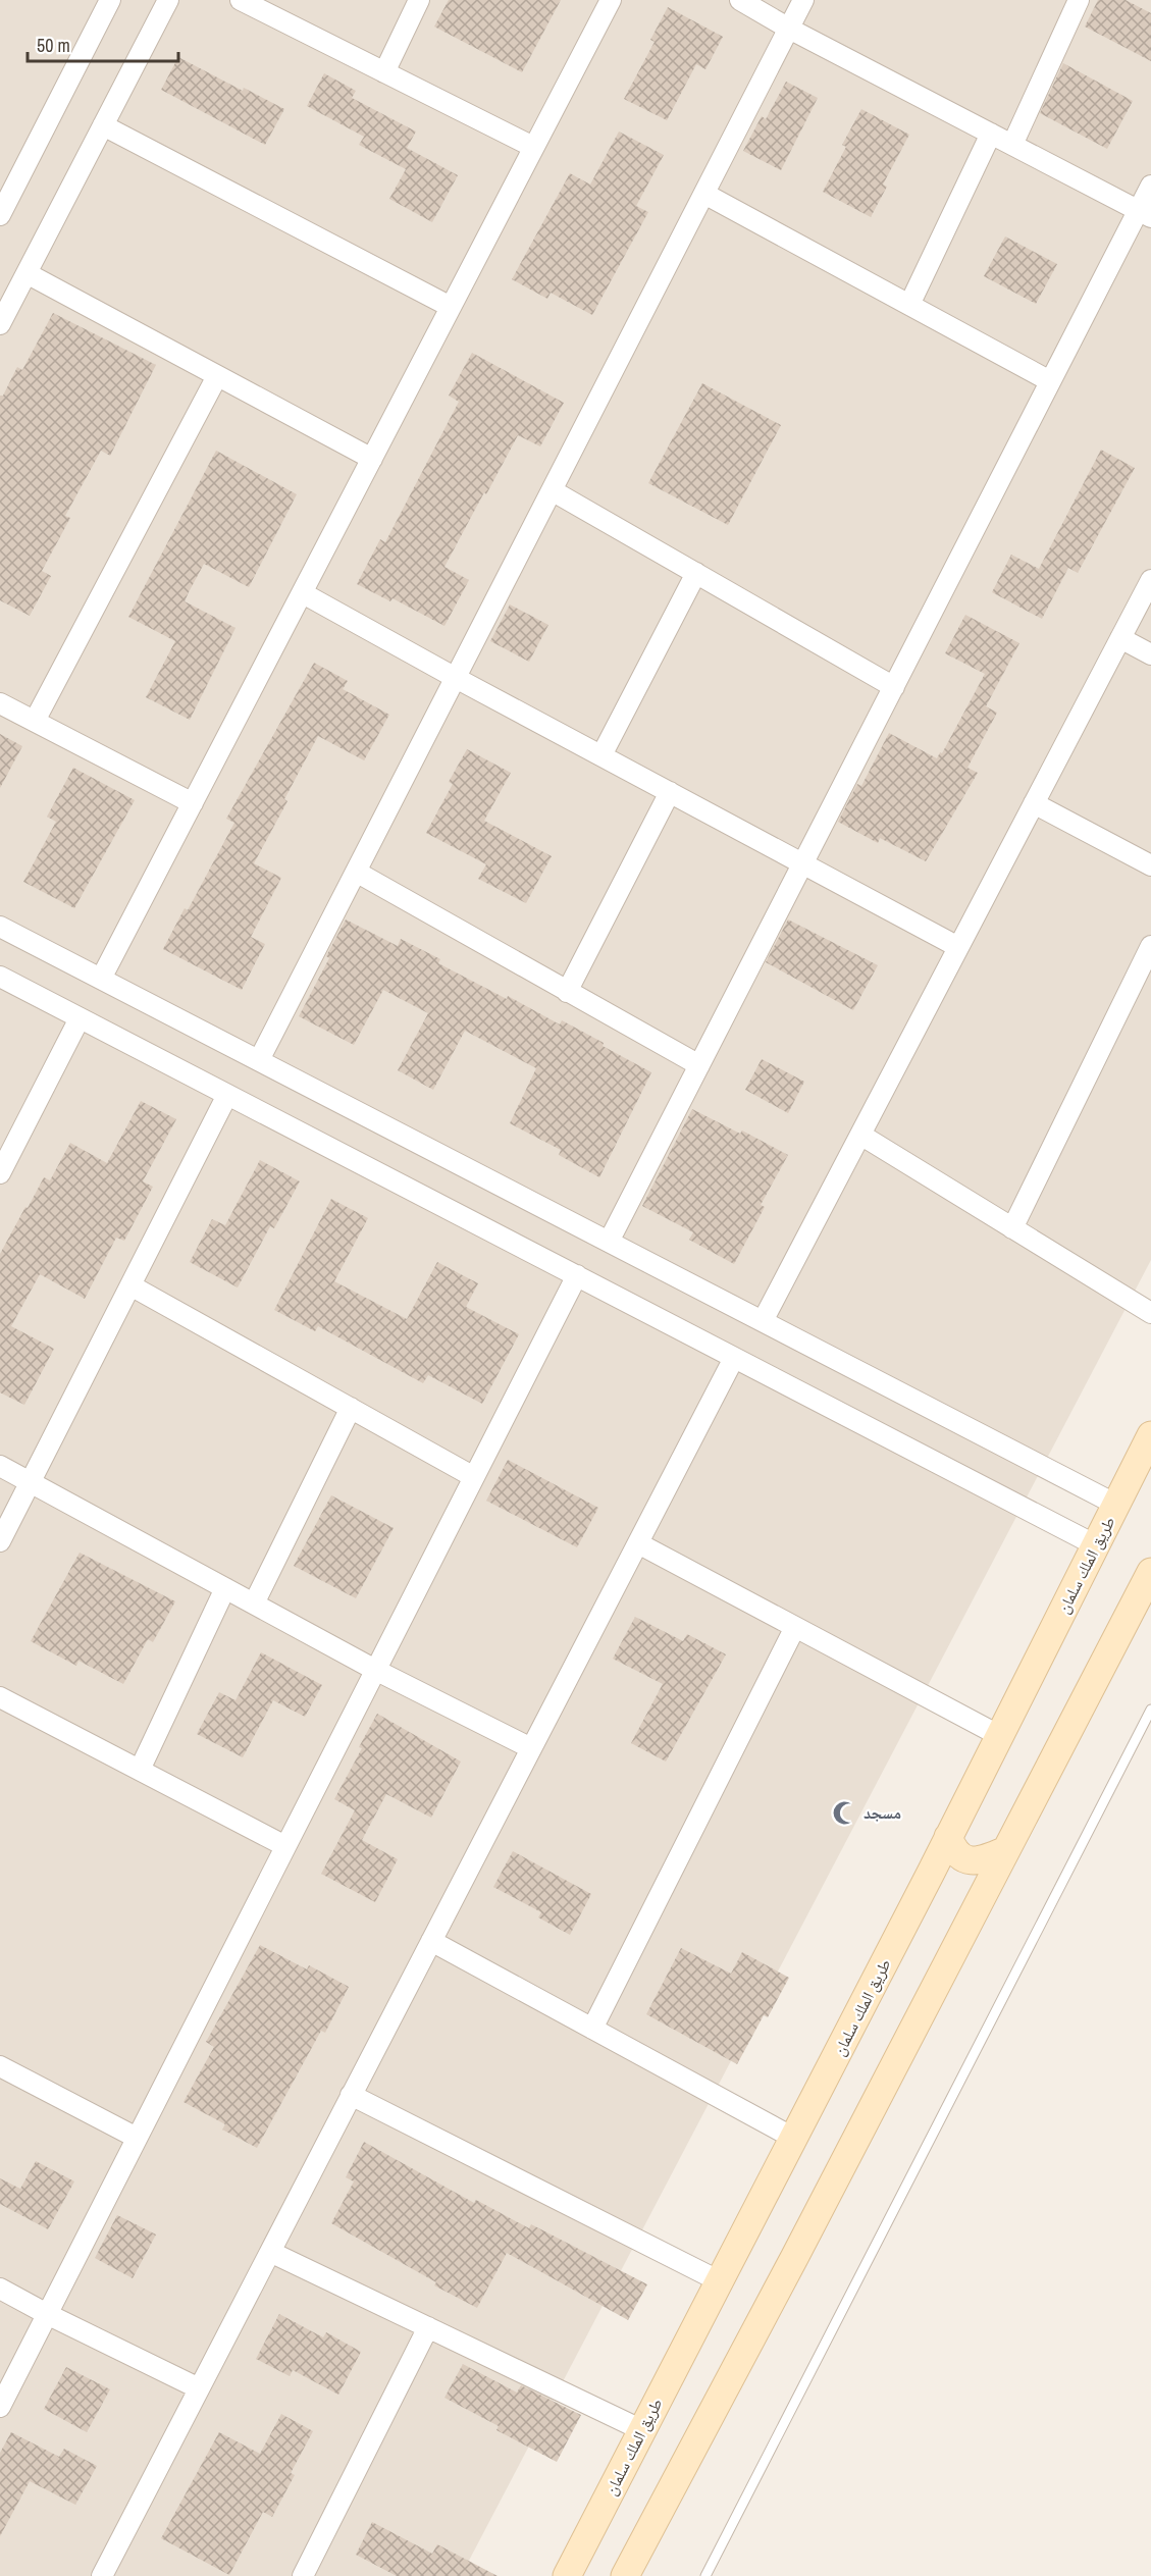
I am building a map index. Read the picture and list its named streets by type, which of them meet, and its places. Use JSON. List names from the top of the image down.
{
  "streets": {
    "main road": ["طريق الملك سلمان"]
  },
  "places": {
    "mosque": ["مسجد"]
  },
  "scale_bar": "50 m"
}
